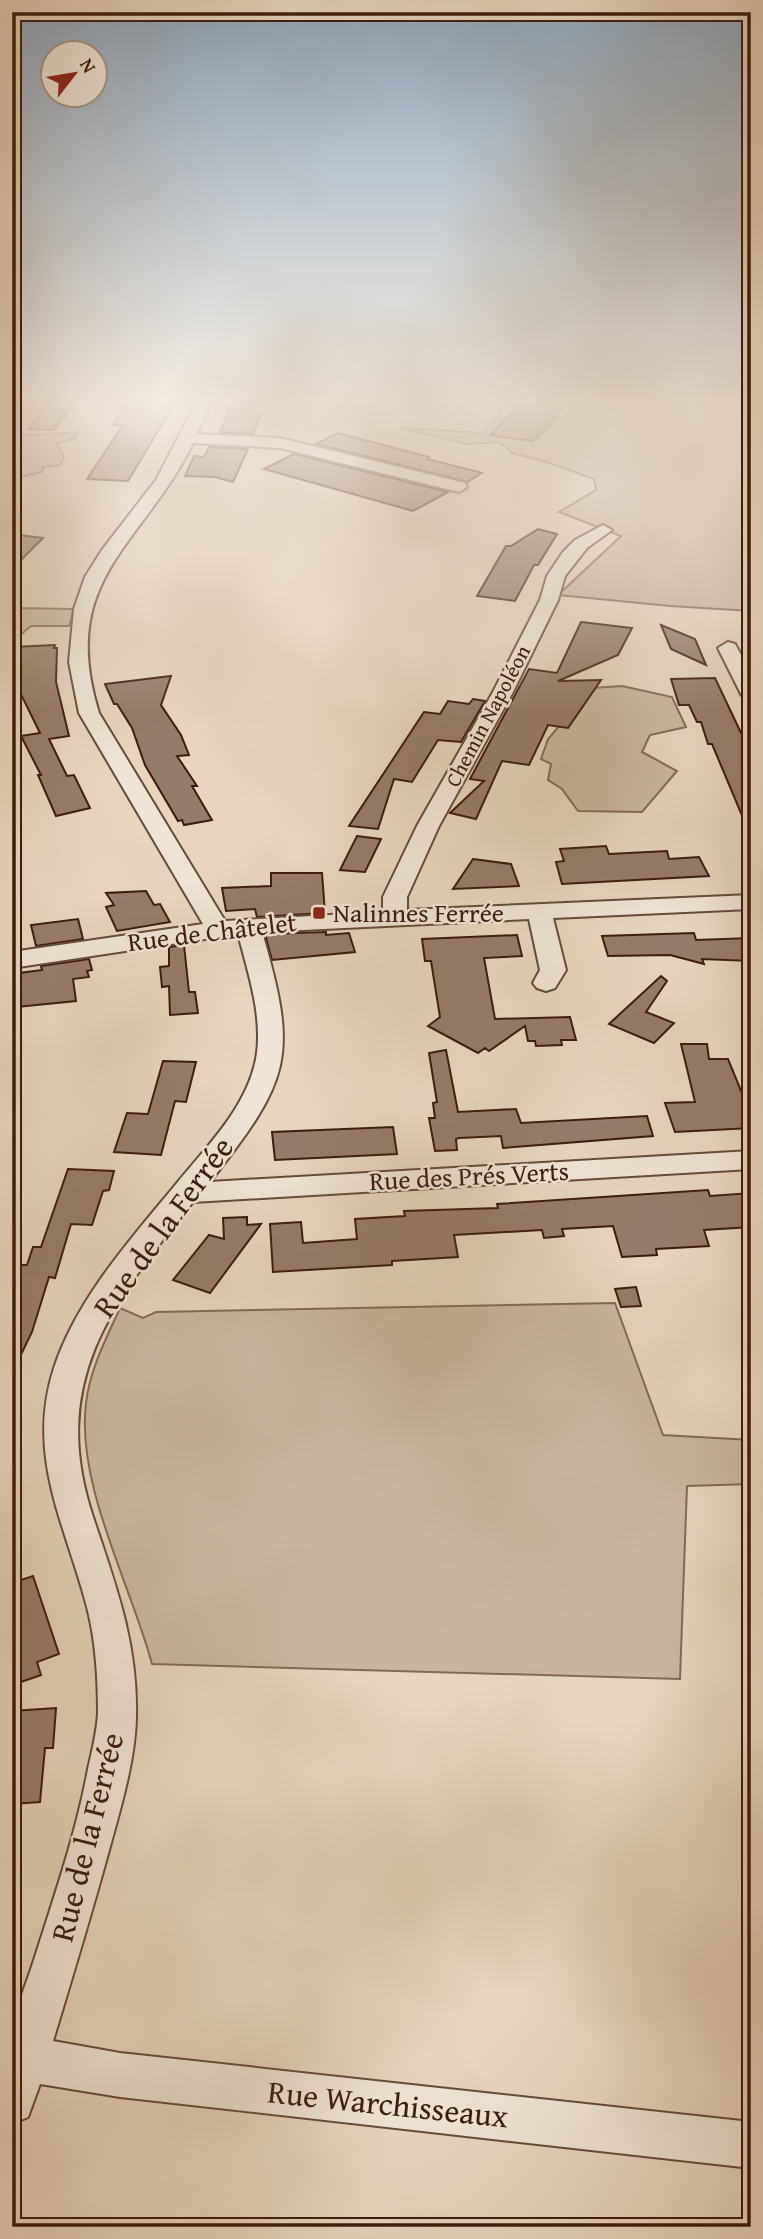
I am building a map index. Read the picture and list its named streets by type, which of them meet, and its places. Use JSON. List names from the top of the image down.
{
  "streets": {
    "street": [
      "Chemin Napoléon",
      "Rue de Châtelet",
      "Rue des Prés Verts",
      "Rue de la Ferrée",
      "Rue Warchisseaux"
    ]
  },
  "crossings": [
    ["Chemin Napoléon", "Rue de Châtelet"],
    ["Rue de Châtelet", "Rue de la Ferrée"],
    ["Rue des Prés Verts", "Rue de la Ferrée"],
    ["Rue de la Ferrée", "Rue Warchisseaux"]
  ],
  "places": {
    "transit": ["Nalinnes Ferrée"]
  },
  "north": "top right"
}
